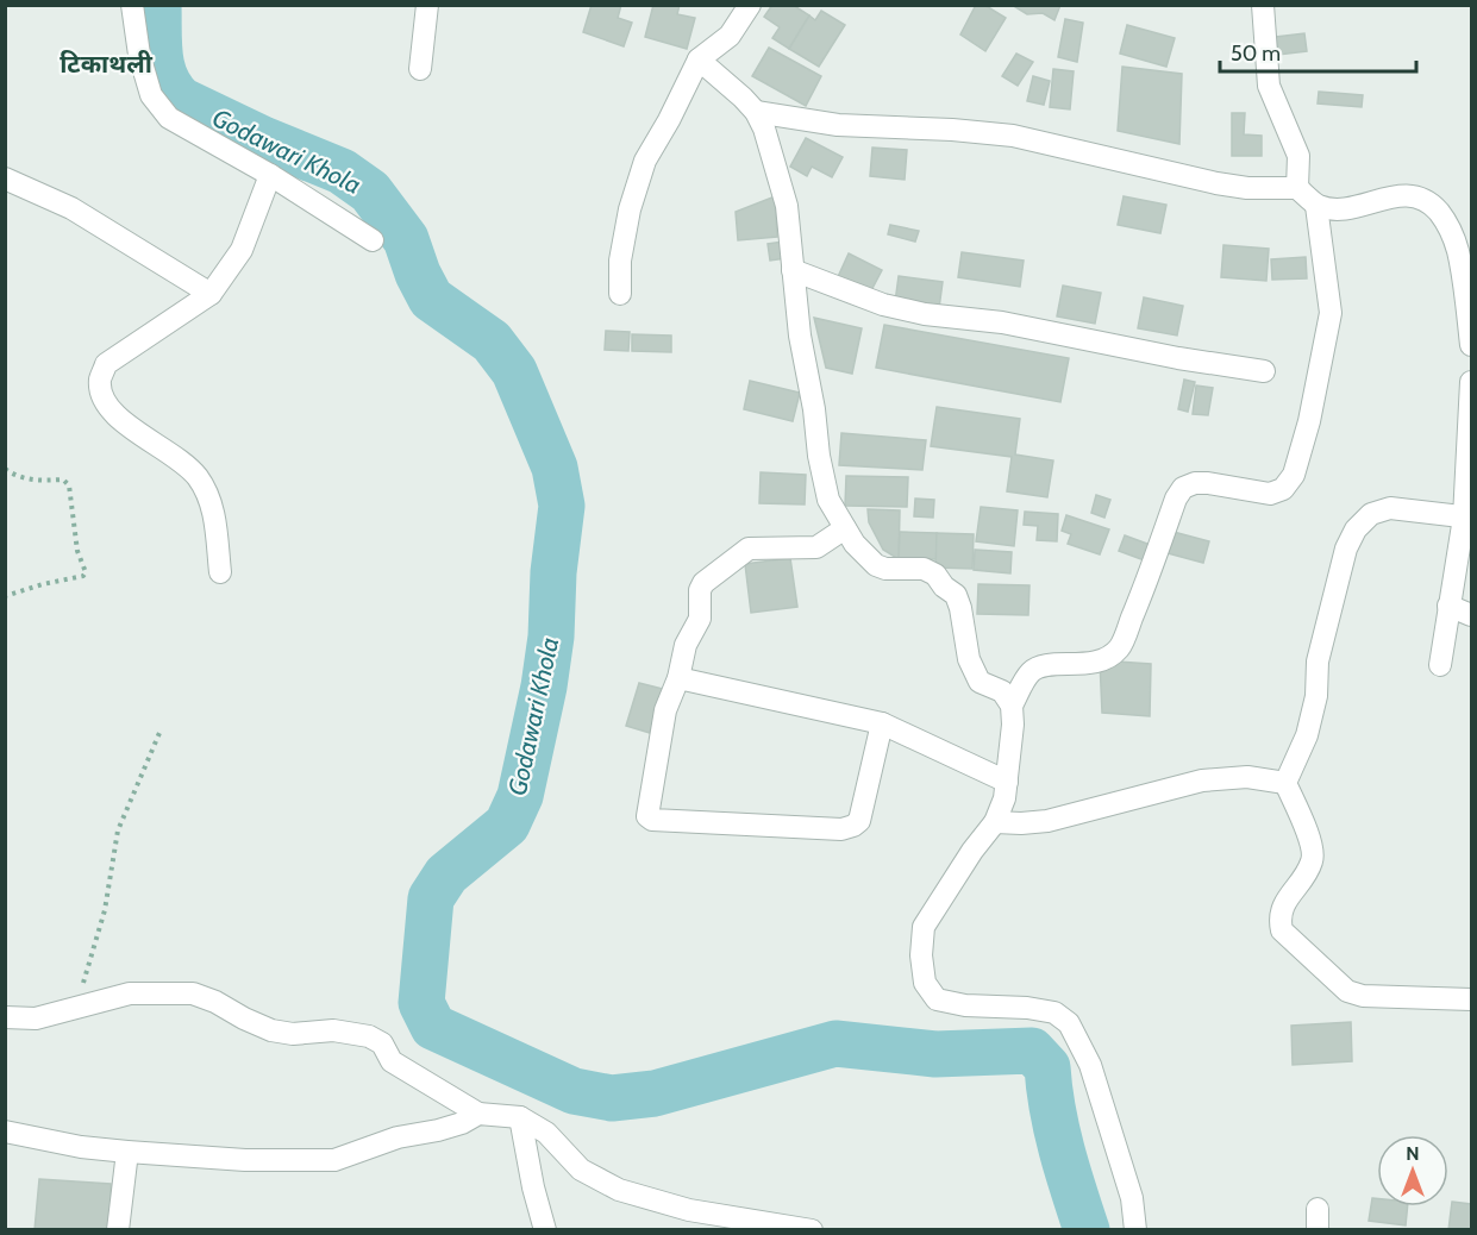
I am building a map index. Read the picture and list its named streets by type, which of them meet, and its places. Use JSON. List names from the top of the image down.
{
  "districts": ["टिकाथली"],
  "water": ["Godawari Khola"],
  "scale_bar": "50 m",
  "north": "top"
}
